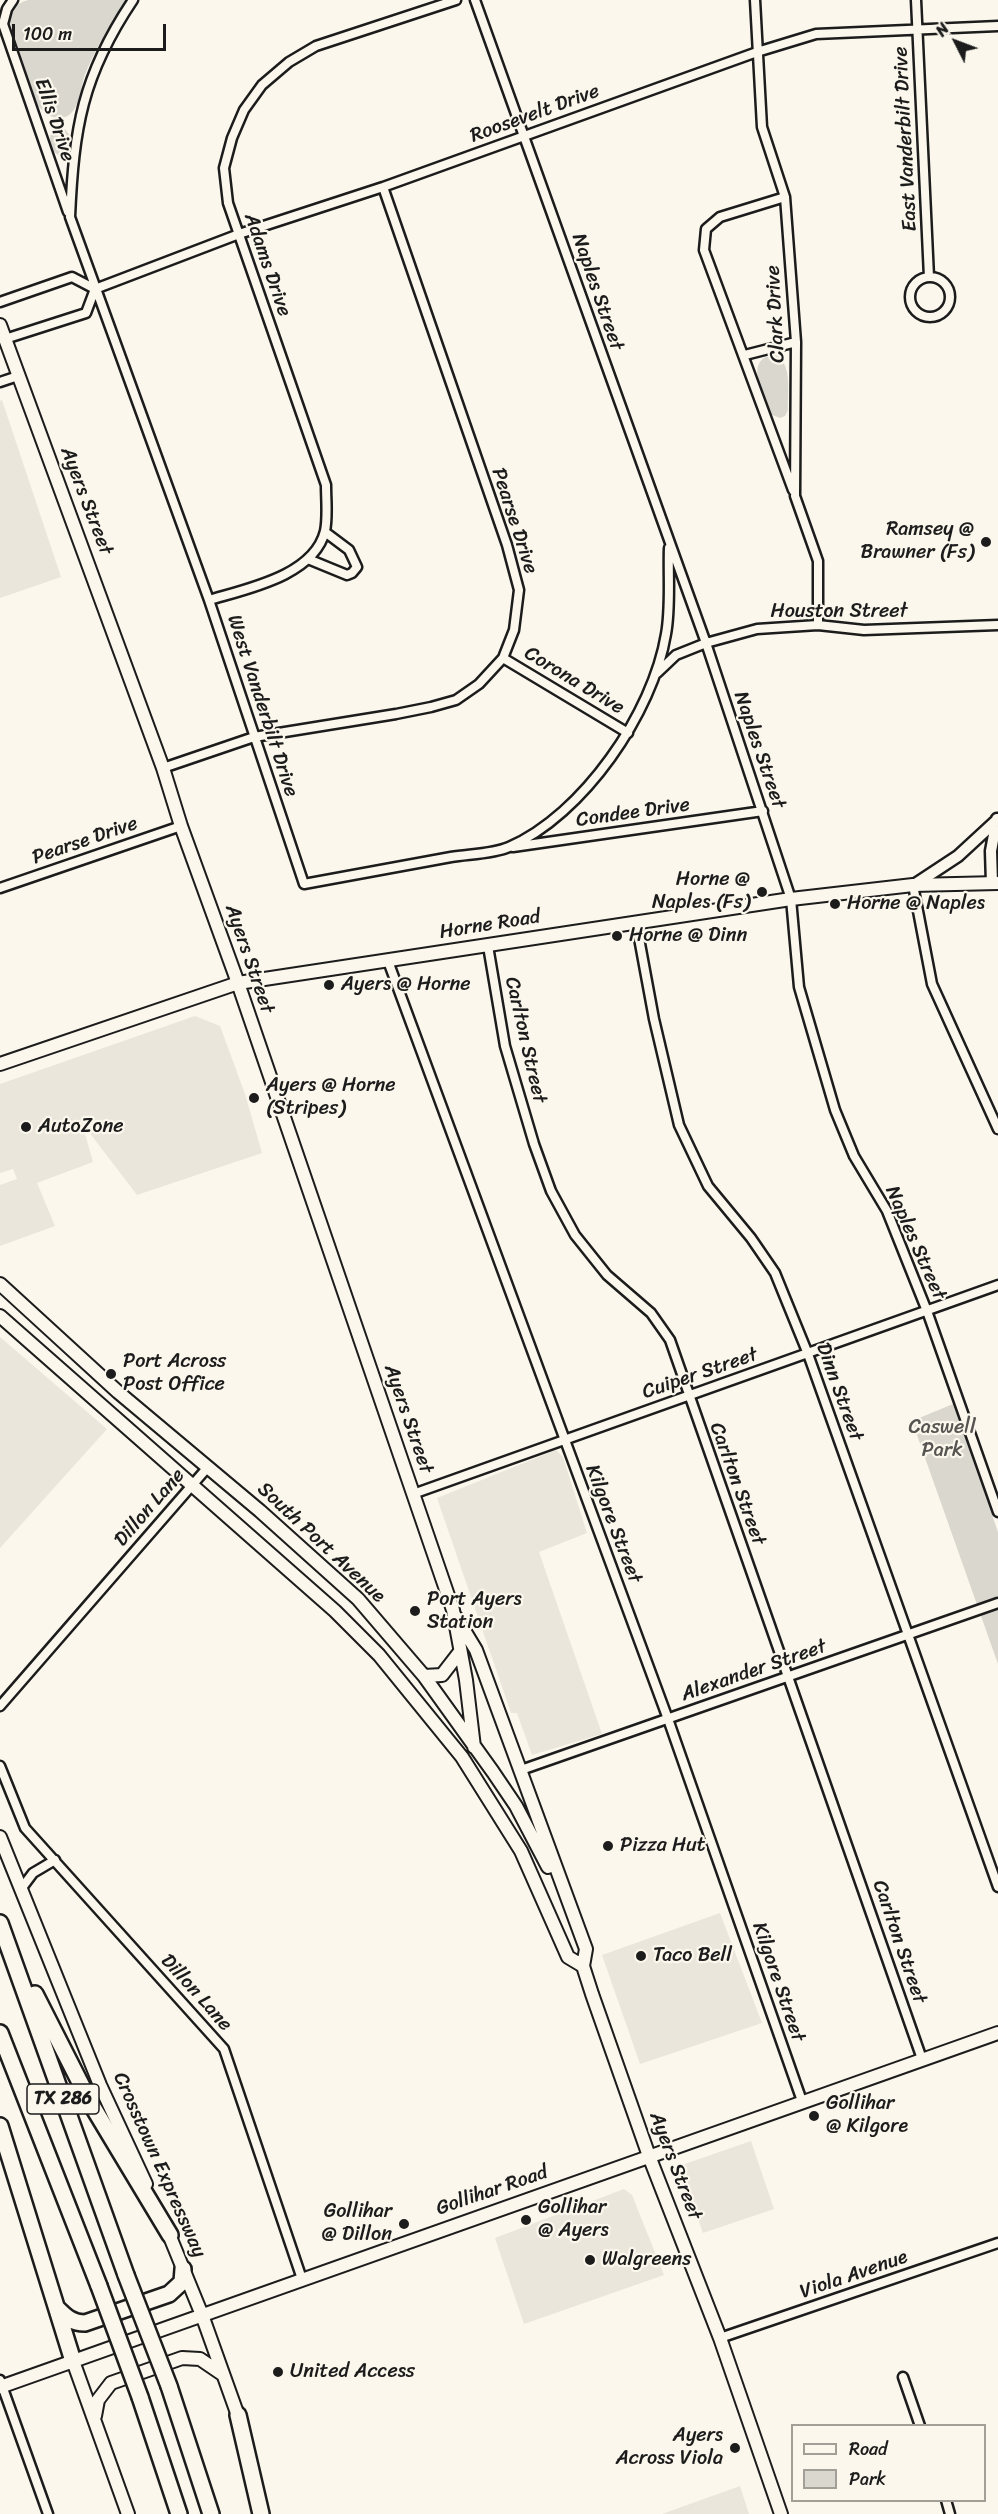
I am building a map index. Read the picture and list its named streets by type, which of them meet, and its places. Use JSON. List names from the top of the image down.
{
  "streets": {
    "highway": ["TX 286"],
    "main road": [
      "Ayers Street",
      "Horne Road",
      "South Port Avenue",
      "Crosstown Expressway",
      "Gollihar Road"
    ],
    "street": [
      "Roosevelt Drive",
      "Ellis Drive",
      "East Vanderbilt Drive",
      "Adams Drive",
      "Naples Street",
      "Clark Drive",
      "Pearse Drive",
      "Houston Street",
      "Corona Drive",
      "West Vanderbilt Drive",
      "Condee Drive",
      "Carlton Street",
      "Cuiper Street",
      "Dinn Street",
      "Dillon Lane",
      "Kilgore Street",
      "Alexander Street",
      "Viola Avenue"
    ]
  },
  "crossings": [
    ["Roosevelt Drive", "East Vanderbilt Drive"],
    ["Roosevelt Drive", "Adams Drive"],
    ["Roosevelt Drive", "Naples Street"],
    ["Roosevelt Drive", "Clark Drive"],
    ["Roosevelt Drive", "Pearse Drive"],
    ["Roosevelt Drive", "West Vanderbilt Drive"],
    ["Ellis Drive", "West Vanderbilt Drive"],
    ["Naples Street", "Houston Street"],
    ["Naples Street", "West Vanderbilt Drive"],
    ["Naples Street", "Condee Drive"],
    ["Naples Street", "Horne Road"],
    ["Naples Street", "Cuiper Street"],
    ["Clark Drive", "Houston Street"],
    ["Ayers Street", "Pearse Drive"],
    ["Ayers Street", "Horne Road"],
    ["Ayers Street", "Cuiper Street"],
    ["Ayers Street", "South Port Avenue"],
    ["Ayers Street", "Alexander Street"],
    ["Ayers Street", "Gollihar Road"],
    ["Ayers Street", "Viola Avenue"],
    ["Pearse Drive", "Corona Drive"],
    ["Pearse Drive", "West Vanderbilt Drive"],
    ["Houston Street", "West Vanderbilt Drive"],
    ["Corona Drive", "West Vanderbilt Drive"],
    ["West Vanderbilt Drive", "Condee Drive"],
    ["Horne Road", "Carlton Street"],
    ["Horne Road", "Dinn Street"],
    ["Horne Road", "Kilgore Street"],
    ["Carlton Street", "Cuiper Street"],
    ["Carlton Street", "Alexander Street"],
    ["Carlton Street", "Gollihar Road"],
    ["Cuiper Street", "Dinn Street"],
    ["Cuiper Street", "Kilgore Street"],
    ["Dinn Street", "Alexander Street"],
    ["Dillon Lane", "South Port Avenue"],
    ["Dillon Lane", "Gollihar Road"],
    ["Kilgore Street", "Alexander Street"],
    ["Kilgore Street", "Gollihar Road"],
    ["Crosstown Expressway", "Gollihar Road"]
  ],
  "parks": ["Caswell Park"],
  "places": [
    "Ramsey @ Brawner (Fs)",
    "Horne @ Naples (Fs)",
    "Horne @ Naples",
    "Horne @ Dinn",
    "Ayers @ Horne",
    "Ayers @ Horne (Stripes)",
    "AutoZone",
    "Port Across Post Office",
    "Port Ayers Station",
    "Pizza Hut",
    "Taco Bell",
    "Gollihar @ Kilgore",
    "Gollihar @ Ayers",
    "Gollihar @ Dillon",
    "Walgreens",
    "United Access",
    "Ayers Across Viola"
  ],
  "legend": ["Road", "Park"],
  "scale_bar": "100 m",
  "north": "top left"
}
